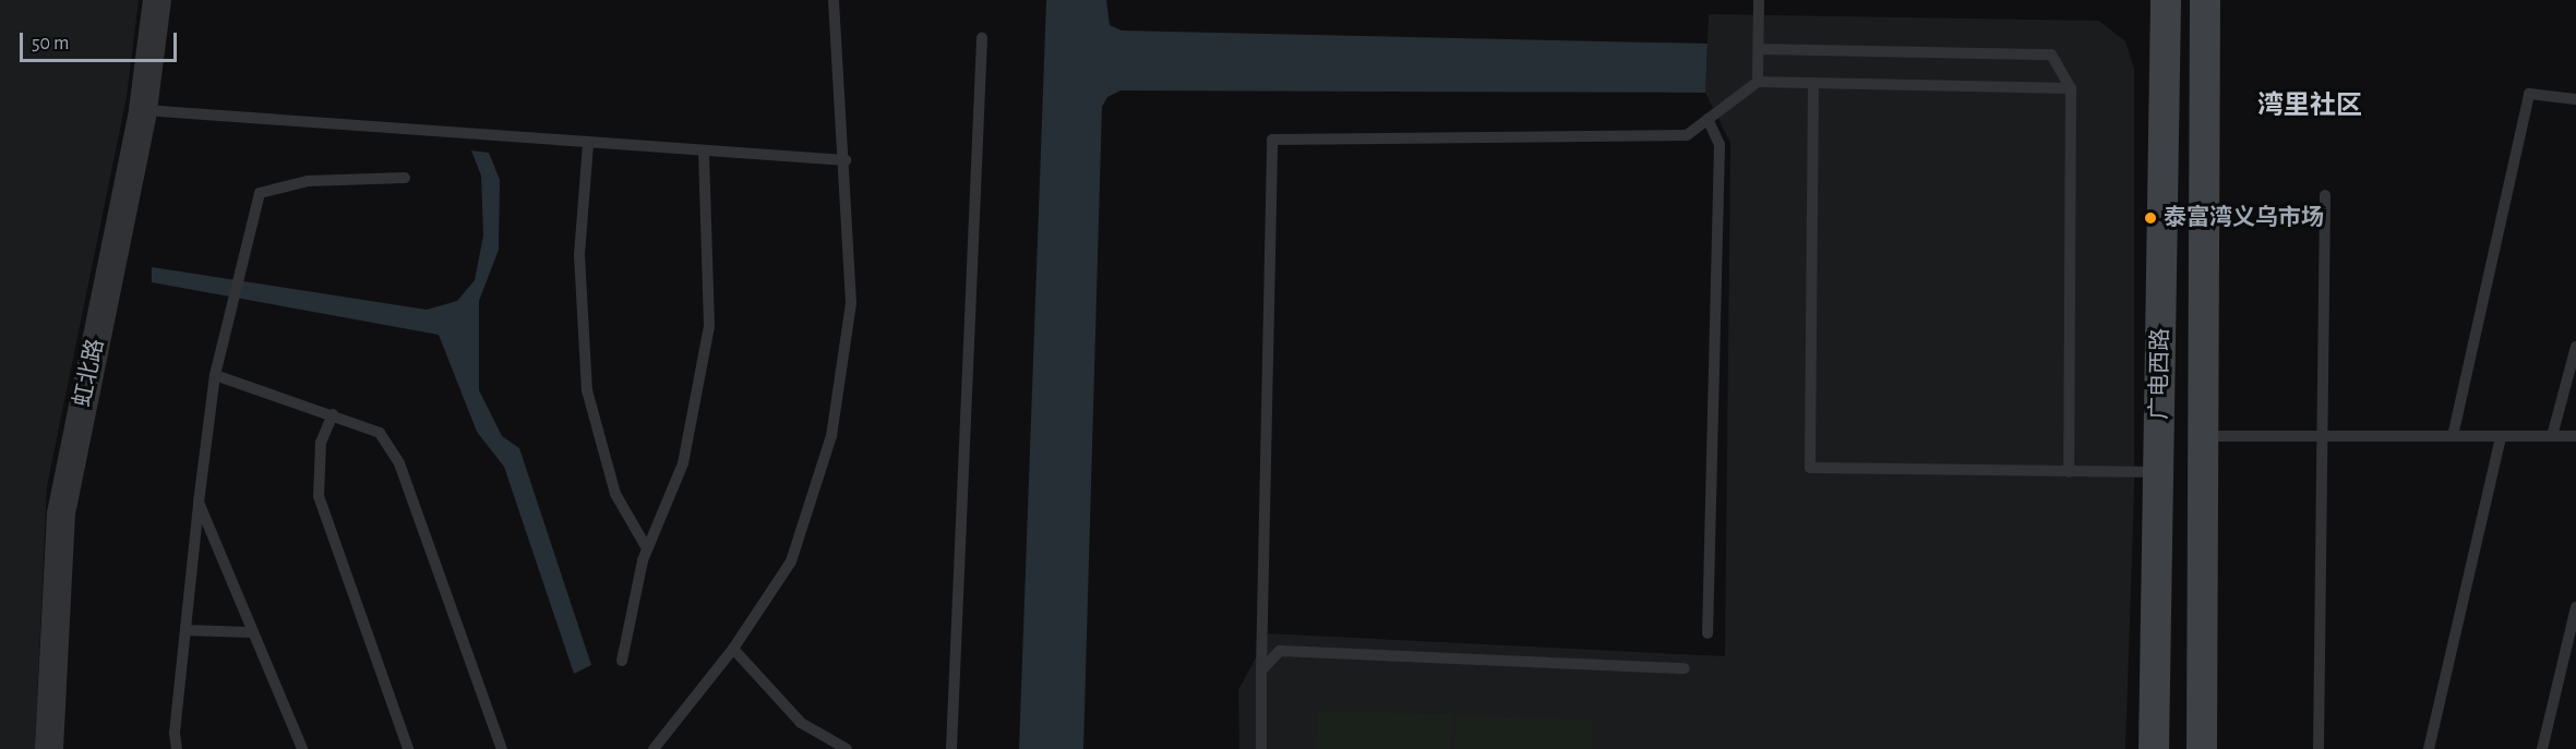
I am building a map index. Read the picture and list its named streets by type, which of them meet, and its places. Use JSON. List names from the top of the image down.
{
  "streets": {
    "main road": ["广电西路"],
    "street": ["虹北路"]
  },
  "districts": ["湾里社区"],
  "places": ["泰富湾义乌市场"],
  "scale_bar": "50 m"
}
